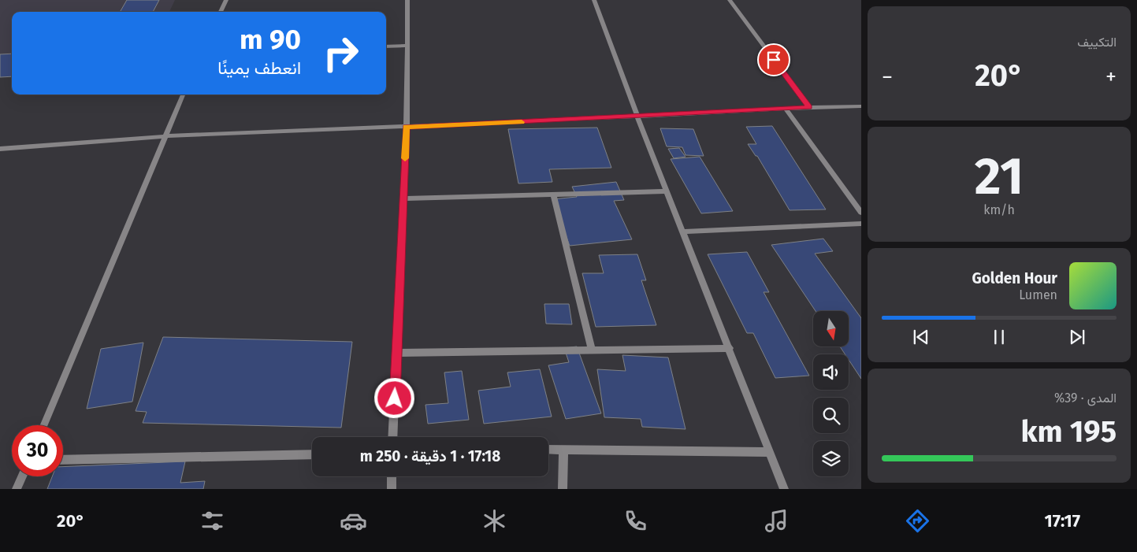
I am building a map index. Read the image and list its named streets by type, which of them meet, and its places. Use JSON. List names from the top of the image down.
{
  "north": "bottom",
  "page": {
    "tile": [
      "التكييف",
      ["21", "km/h"],
      ["المدى · 39%", "195 km"]
    ],
    "turn": ["90 m", "انعطف يمينًا"],
    "heat": ["−", "20°", "+"],
    "song": ["Golden Hour", "Lumen"],
    "limit": "30",
    "trip": "17:18 · 1 دقيقة · 250 m",
    "tabs": ["17:17", "20°"]
  }
}
